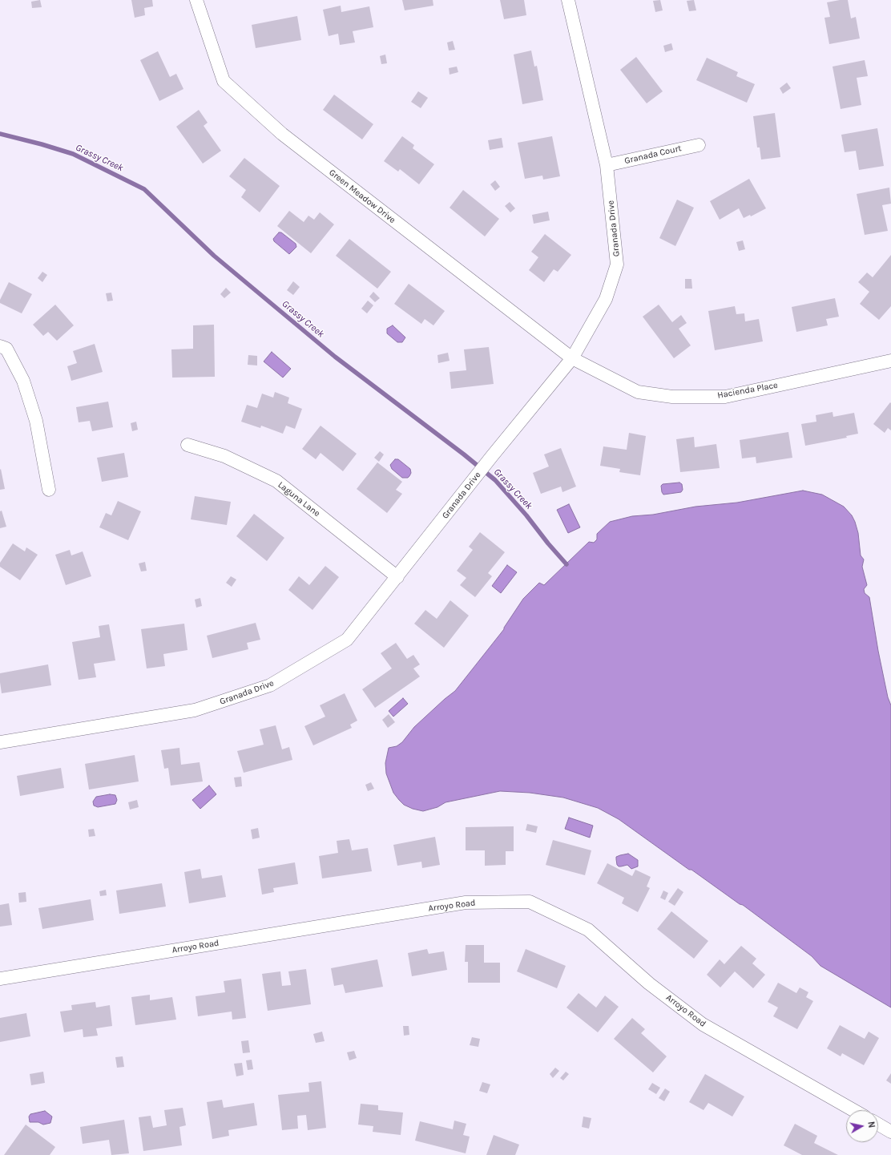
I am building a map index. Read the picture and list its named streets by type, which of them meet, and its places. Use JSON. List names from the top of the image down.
{
  "streets": {
    "street": [
      "Granada Court",
      "Green Meadow Drive",
      "Granada Drive",
      "Hacienda Place",
      "Laguna Lane",
      "Arroyo Road"
    ]
  },
  "crossings": [
    ["Granada Court", "Granada Drive"],
    ["Green Meadow Drive", "Granada Drive"],
    ["Green Meadow Drive", "Hacienda Place"],
    ["Granada Drive", "Hacienda Place"],
    ["Granada Drive", "Laguna Lane"]
  ],
  "water": ["Grassy Creek"],
  "north": "right"
}
